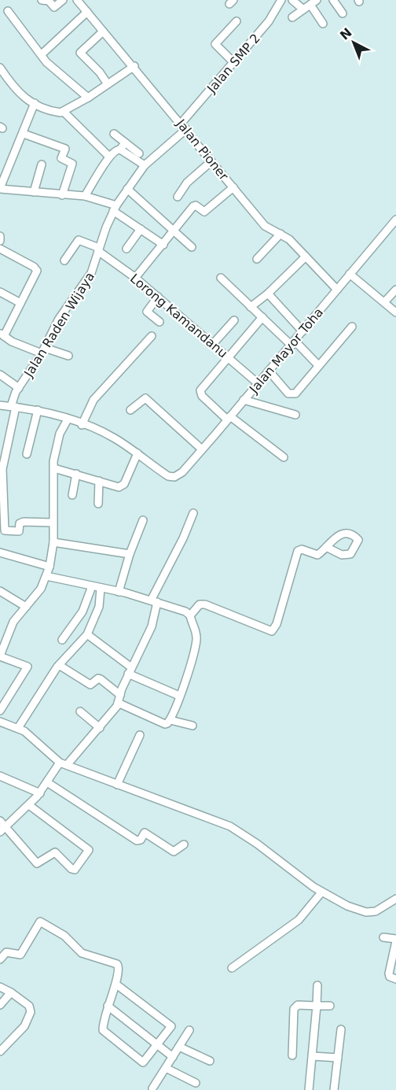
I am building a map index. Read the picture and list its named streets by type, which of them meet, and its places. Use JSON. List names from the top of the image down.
{
  "streets": {
    "street": [
      "Jalan SMP 2",
      "Jalan Pioner",
      "Lorong Kamandanu",
      "Jalan Raden Wijaya",
      "Jalan Mayor Toha"
    ]
  },
  "crossings": [
    ["Jalan SMP 2", "Jalan Pioner"],
    ["Jalan Pioner", "Jalan Raden Wijaya"],
    ["Jalan Pioner", "Jalan Mayor Toha"],
    ["Lorong Kamandanu", "Jalan Raden Wijaya"],
    ["Lorong Kamandanu", "Jalan Mayor Toha"]
  ],
  "north": "top left"
}
